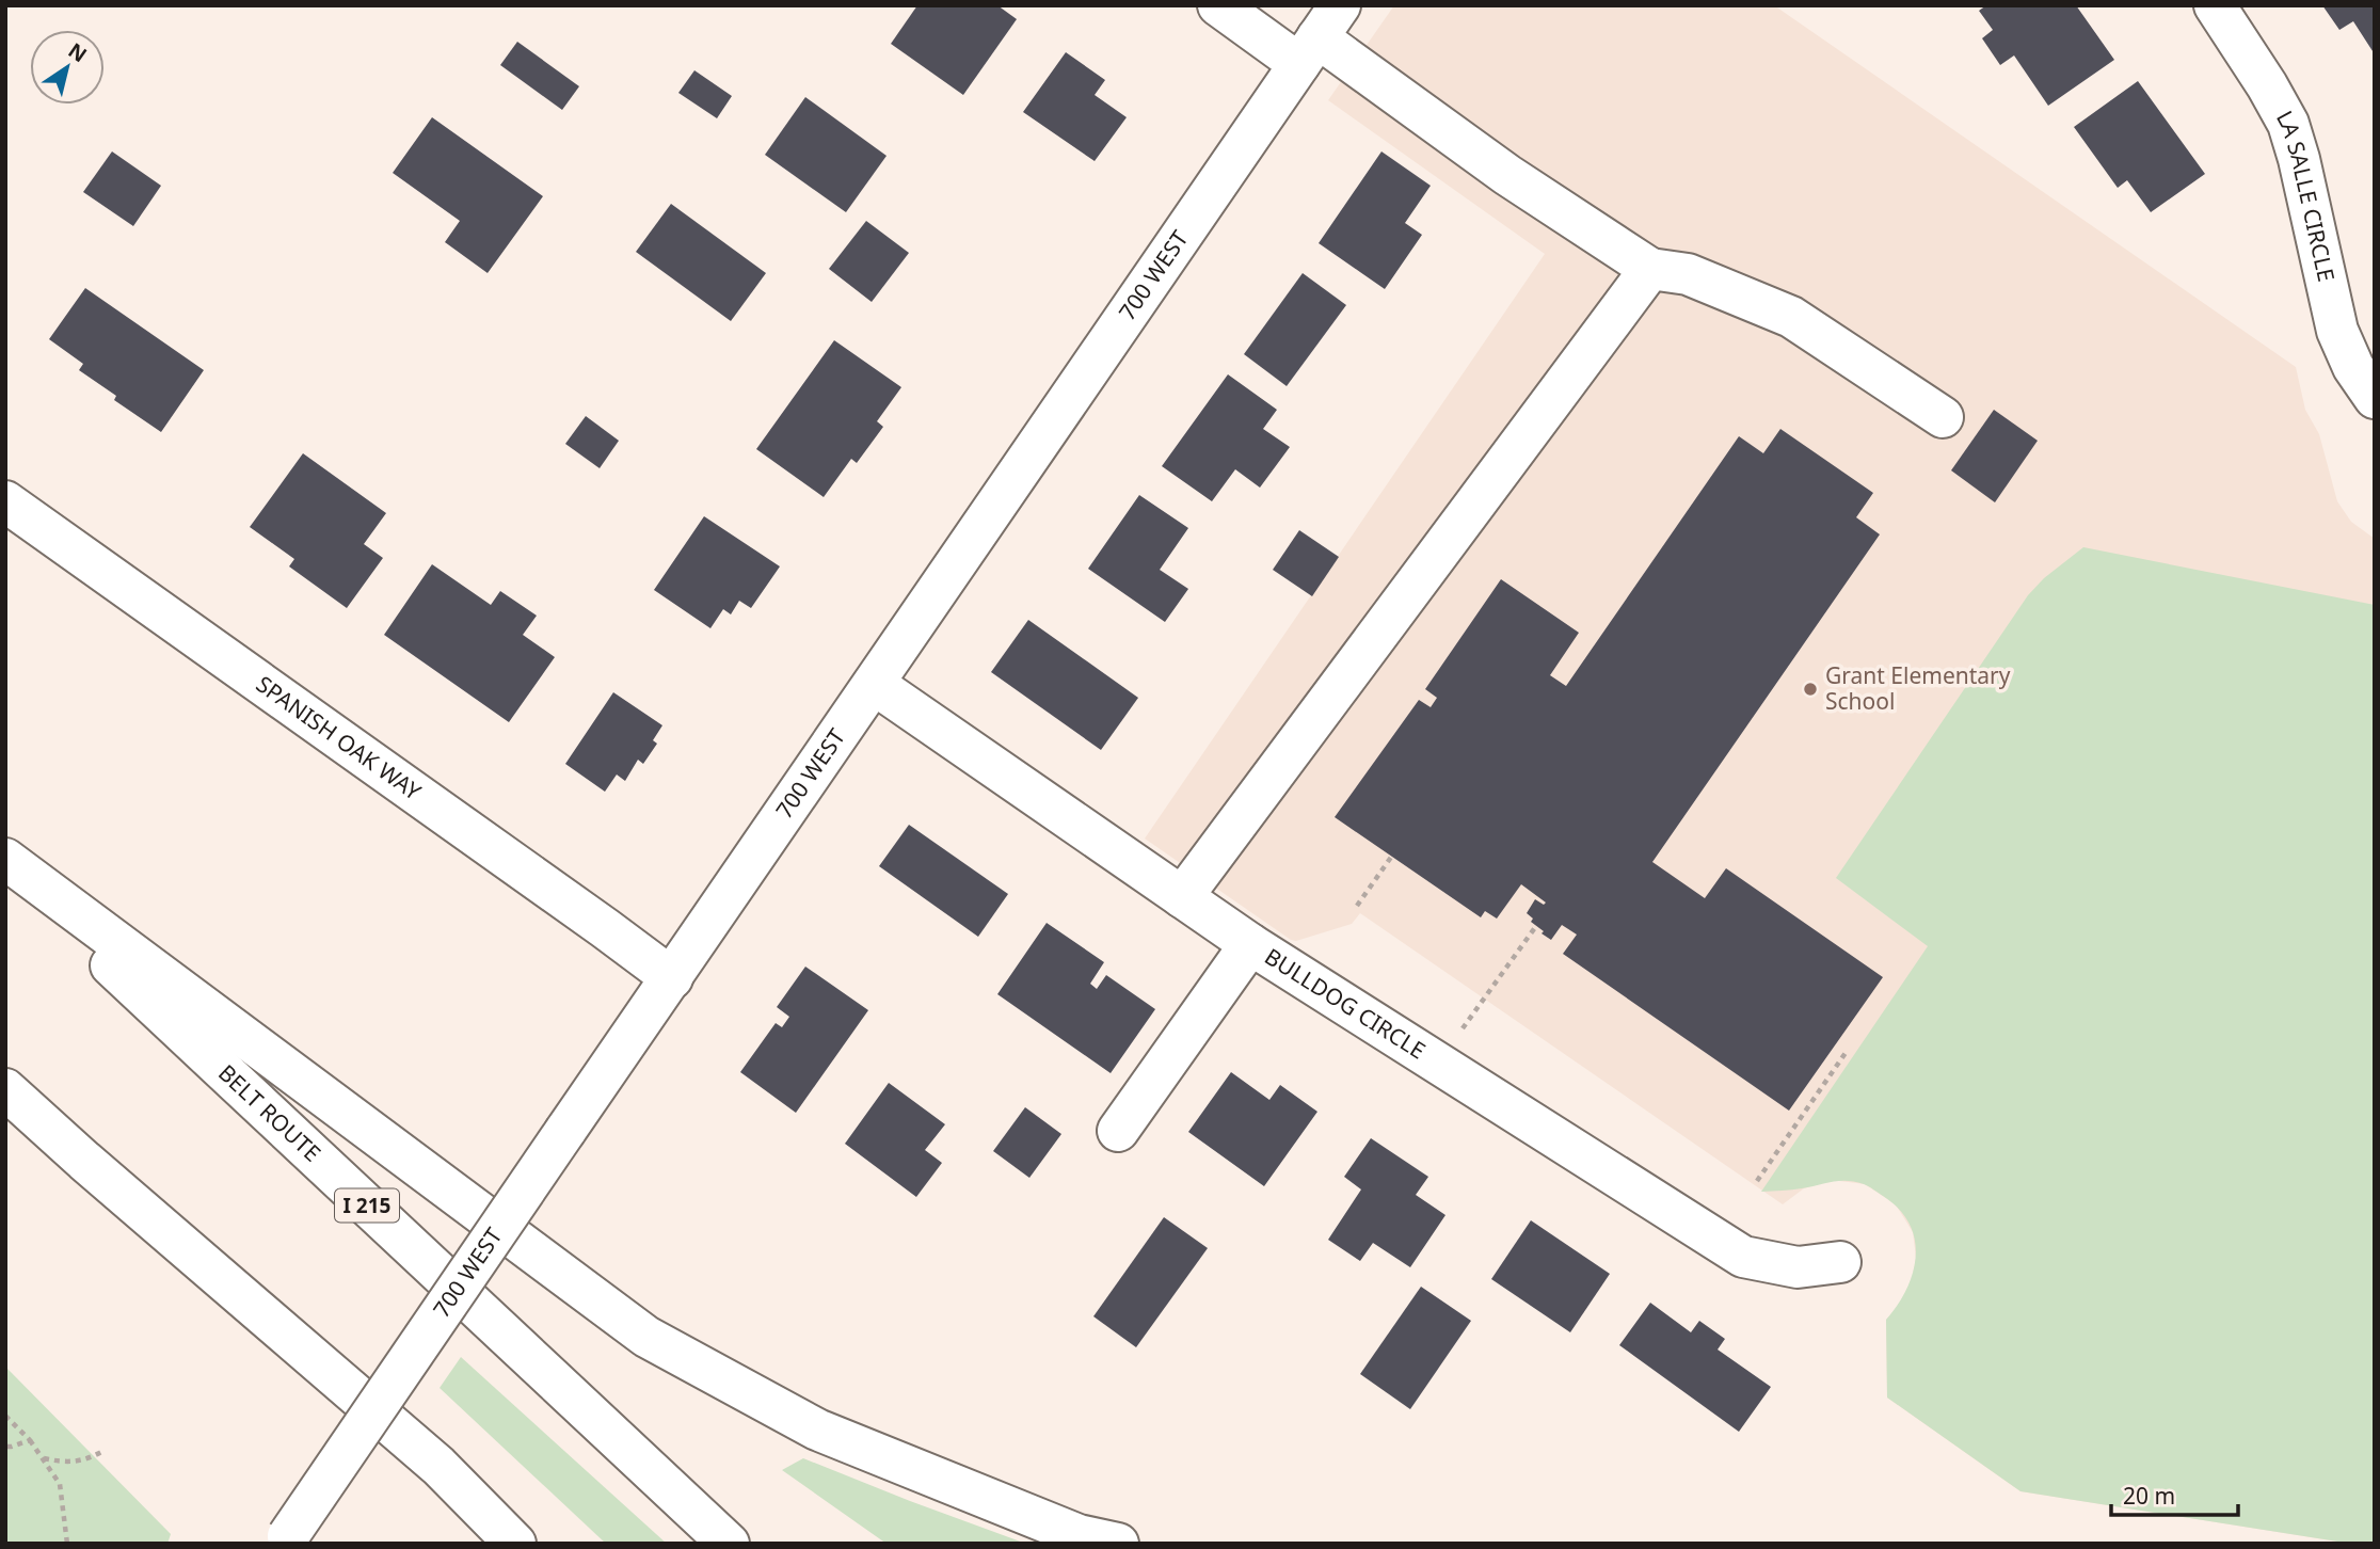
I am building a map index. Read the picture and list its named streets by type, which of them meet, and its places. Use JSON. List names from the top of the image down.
{
  "streets": {
    "main road": [
      "LA SALLE CIRCLE",
      "700 WEST",
      "SPANISH OAK WAY",
      "BULLDOG CIRCLE",
      "BELT ROUTE",
      "I 215"
    ]
  },
  "crossings": [
    ["700 WEST", "SPANISH OAK WAY"],
    ["700 WEST", "BULLDOG CIRCLE"]
  ],
  "places": ["Grant Elementary School"],
  "scale_bar": "20 m",
  "north": "top right"
}
